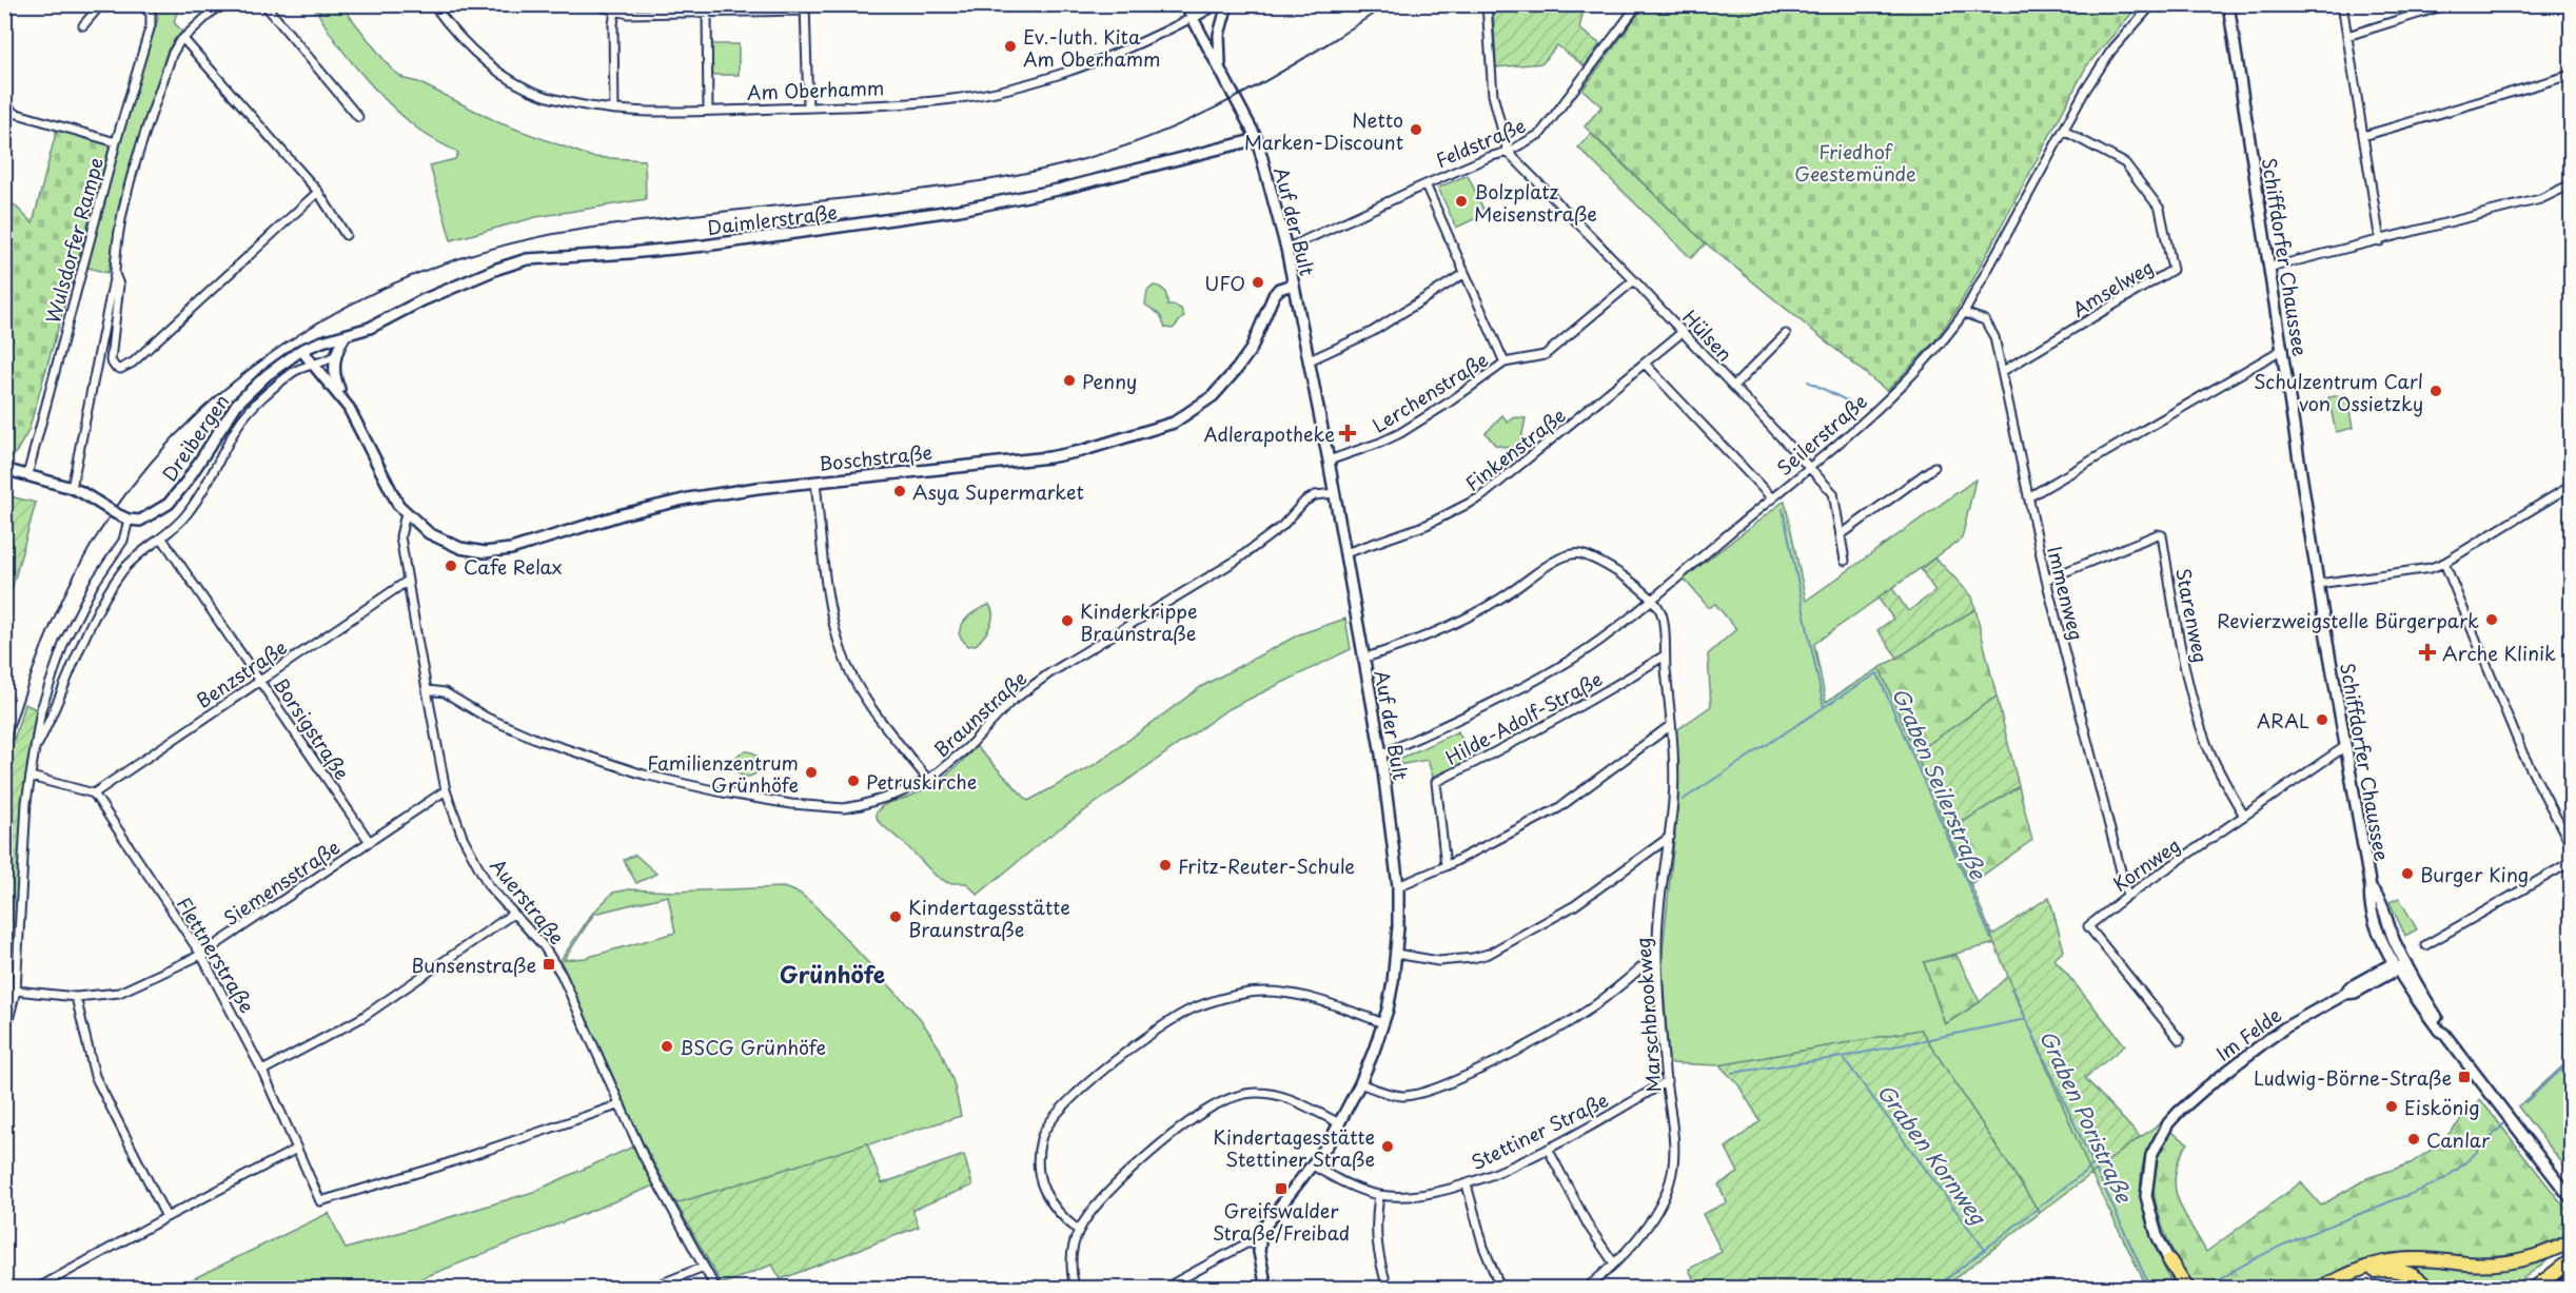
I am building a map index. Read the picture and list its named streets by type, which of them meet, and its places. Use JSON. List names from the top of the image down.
{
  "streets": {
    "street": [
      "Am Oberhamm",
      "Feldstraße",
      "Daimlerstraße",
      "Auf der Bult",
      "Wulsdorfer Rampe",
      "Schiffdorfer Chaussee",
      "Amselweg",
      "Hülsen",
      "Lerchenstraße",
      "Seilerstraße",
      "Dreibergen",
      "Finkenstraße",
      "Boschstraße",
      "Immenweg",
      "Starenweg",
      "Benzstraße",
      "Braunstraße",
      "Hilde-Adolf-Straße",
      "Borsigstraße",
      "Kornweg",
      "Siemensstraße",
      "Auerstraße",
      "Flettnerstraße",
      "Marschbrookweg",
      "Im Felde",
      "Stettiner Straße"
    ]
  },
  "crossings": [
    ["Am Oberhamm", "Auf der Bult"],
    ["Feldstraße", "Auf der Bult"],
    ["Feldstraße", "Hülsen"],
    ["Daimlerstraße", "Auf der Bult"],
    ["Daimlerstraße", "Dreibergen"],
    ["Auf der Bult", "Lerchenstraße"],
    ["Auf der Bult", "Seilerstraße"],
    ["Auf der Bult", "Finkenstraße"],
    ["Auf der Bult", "Boschstraße"],
    ["Auf der Bult", "Braunstraße"],
    ["Auf der Bult", "Stettiner Straße"],
    ["Schiffdorfer Chaussee", "Kornweg"],
    ["Schiffdorfer Chaussee", "Im Felde"],
    ["Amselweg", "Seilerstraße"],
    ["Amselweg", "Immenweg"],
    ["Hülsen", "Lerchenstraße"],
    ["Hülsen", "Seilerstraße"],
    ["Hülsen", "Finkenstraße"],
    ["Seilerstraße", "Immenweg"],
    ["Seilerstraße", "Marschbrookweg"],
    ["Boschstraße", "Auerstraße"],
    ["Immenweg", "Starenweg"],
    ["Immenweg", "Kornweg"],
    ["Starenweg", "Kornweg"],
    ["Benzstraße", "Borsigstraße"],
    ["Benzstraße", "Auerstraße"],
    ["Benzstraße", "Flettnerstraße"],
    ["Braunstraße", "Auerstraße"],
    ["Hilde-Adolf-Straße", "Marschbrookweg"],
    ["Borsigstraße", "Siemensstraße"],
    ["Siemensstraße", "Auerstraße"],
    ["Siemensstraße", "Flettnerstraße"],
    ["Auerstraße", "Flettnerstraße"],
    ["Marschbrookweg", "Stettiner Straße"]
  ],
  "districts": ["Grünhöfe"],
  "water": ["Graben Seilerstraße", "Graben Poristraße", "Graben Kornweg"],
  "parks": ["Friedhof Geestemünde"],
  "places": {
    "other": [
      "Ev.-luth. Kita Am Oberhamm",
      "Netto Marken-Discount",
      "Bolzplatz Meisenstraße",
      "UFO",
      "Penny",
      "Schulzentrum Carl von Ossietzky",
      "Asya Supermarket",
      "Cafe Relax",
      "Revierzweigstelle Bürgerpark",
      "Kinderkrippe Braunstraße",
      "ARAL",
      "Familienzentrum Grünhöfe",
      "Petruskirche",
      "Fritz-Reuter-Schule",
      "Burger King",
      "Kindertagesstätte Braunstraße",
      "BSCG Grünhöfe",
      "Eiskönig",
      "Canlar",
      "Kindertagesstätte Stettiner Straße"
    ],
    "health": ["Adlerapotheke", "Arche Klinik"],
    "transit": ["Bunsenstraße", "Ludwig-Börne-Straße", "Greifswalder Straße/Freibad"]
  }
}
